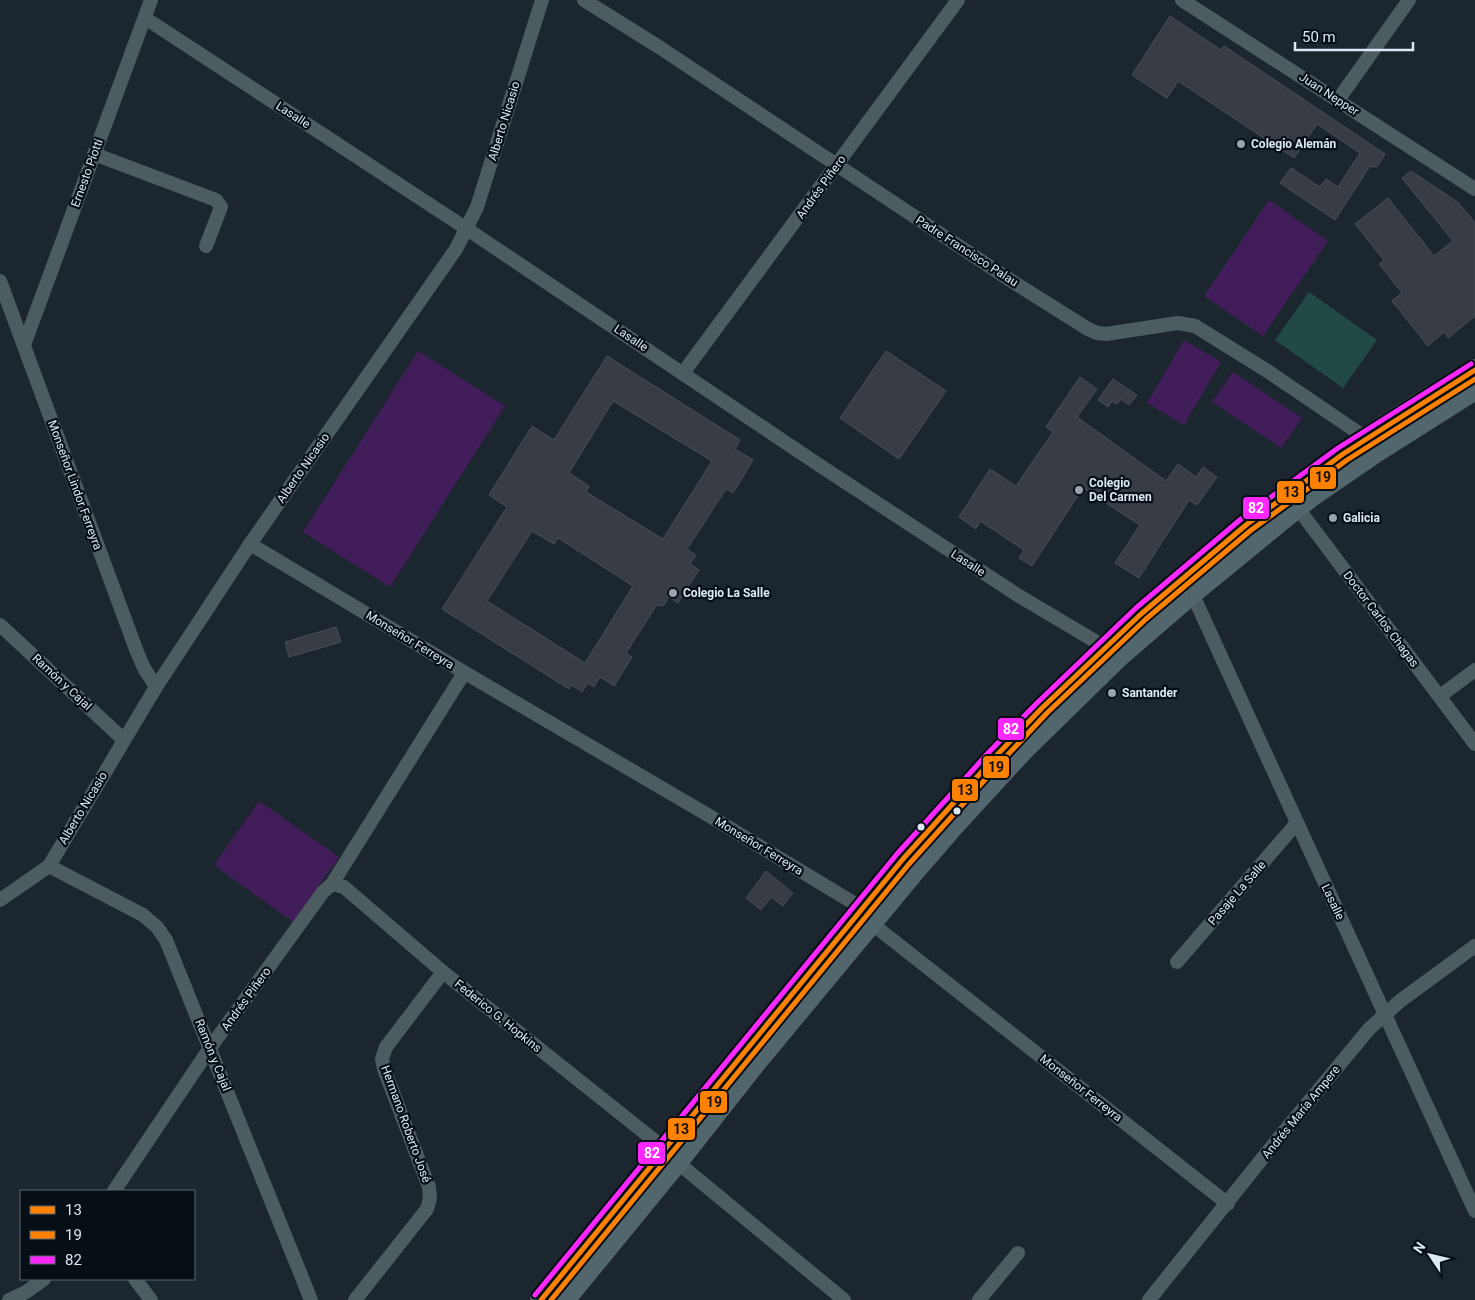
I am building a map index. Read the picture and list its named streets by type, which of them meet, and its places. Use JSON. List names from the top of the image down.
{
  "streets": {
    "street": [
      "Juan Nepper",
      "Lasalle",
      "Alberto Nicasio",
      "Ernesto Piotti",
      "Andrés Piñero",
      "Padre Francisco Palau",
      "Monseñor Lindor Ferreyra",
      "Doctor Carlos Chagas",
      "Monseñor Ferreyra",
      "Ramón y Cajal",
      "Pasaje La Salle",
      "Federico G. Hopkins",
      "Andrés María Ampere",
      "Hermano Roberto José"
    ]
  },
  "crossings": [
    ["Lasalle", "Alberto Nicasio"],
    ["Lasalle", "Ernesto Piotti"],
    ["Lasalle", "Andrés Piñero"],
    ["Lasalle", "Pasaje La Salle"],
    ["Lasalle", "Andrés María Ampere"],
    ["Alberto Nicasio", "Monseñor Lindor Ferreyra"],
    ["Alberto Nicasio", "Monseñor Ferreyra"],
    ["Alberto Nicasio", "Ramón y Cajal"],
    ["Ernesto Piotti", "Monseñor Lindor Ferreyra"],
    ["Andrés Piñero", "Padre Francisco Palau"],
    ["Andrés Piñero", "Monseñor Ferreyra"],
    ["Andrés Piñero", "Ramón y Cajal"],
    ["Andrés Piñero", "Federico G. Hopkins"],
    ["Monseñor Ferreyra", "Andrés María Ampere"],
    ["Federico G. Hopkins", "Hermano Roberto José"]
  ],
  "places": [
    "Colegio Alemán",
    "Colegio Del Carmen",
    "Galicia",
    "Colegio La Salle",
    "Santander"
  ],
  "lines": ["transit line 82", "transit line 13", "transit line 19"],
  "legend": ["13", "19", "82"],
  "scale_bar": "50 m",
  "north": "top left"
}
